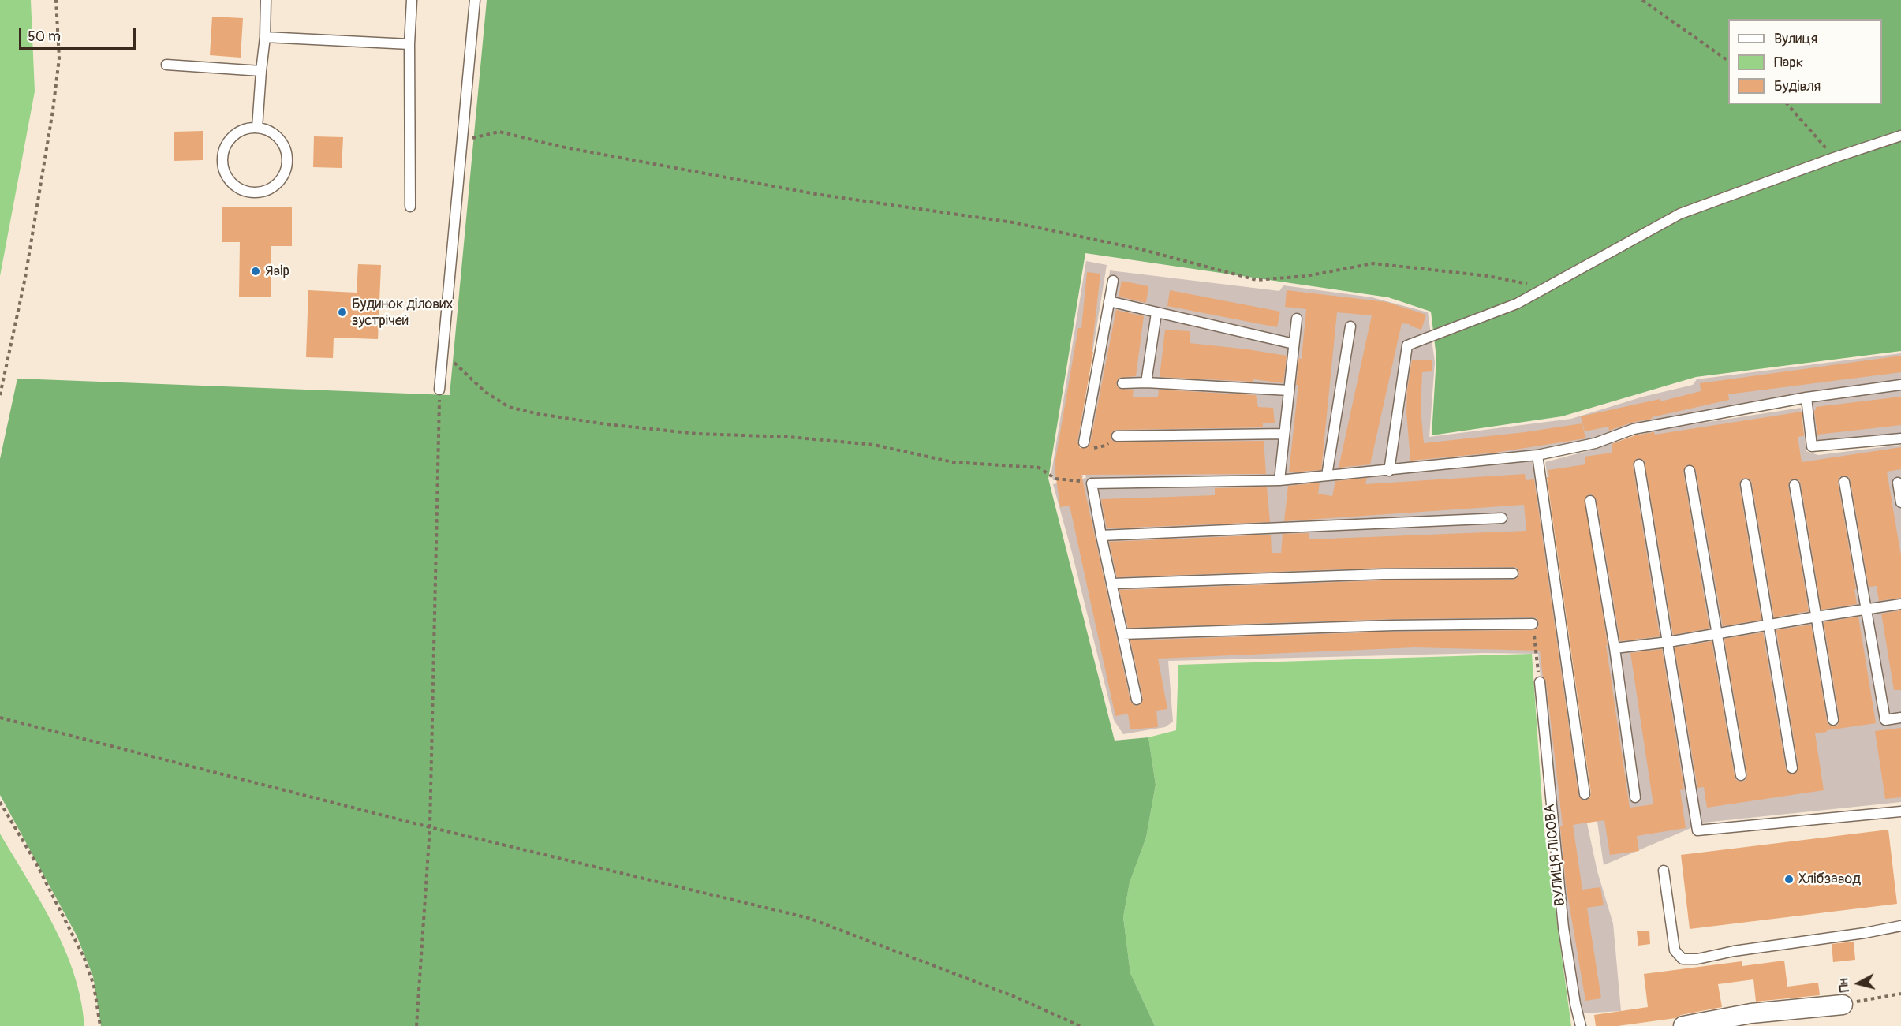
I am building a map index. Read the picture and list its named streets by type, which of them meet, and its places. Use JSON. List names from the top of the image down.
{
  "streets": {
    "lane": ["ВУЛИЦЯ ЛІСОВА"]
  },
  "places": ["Явір", "Будинок ділових зустрічей", "Хлібзавод"],
  "legend": ["Вулиця", "Парк", "Будівля"],
  "scale_bar": "50 m",
  "north": "left"
}
